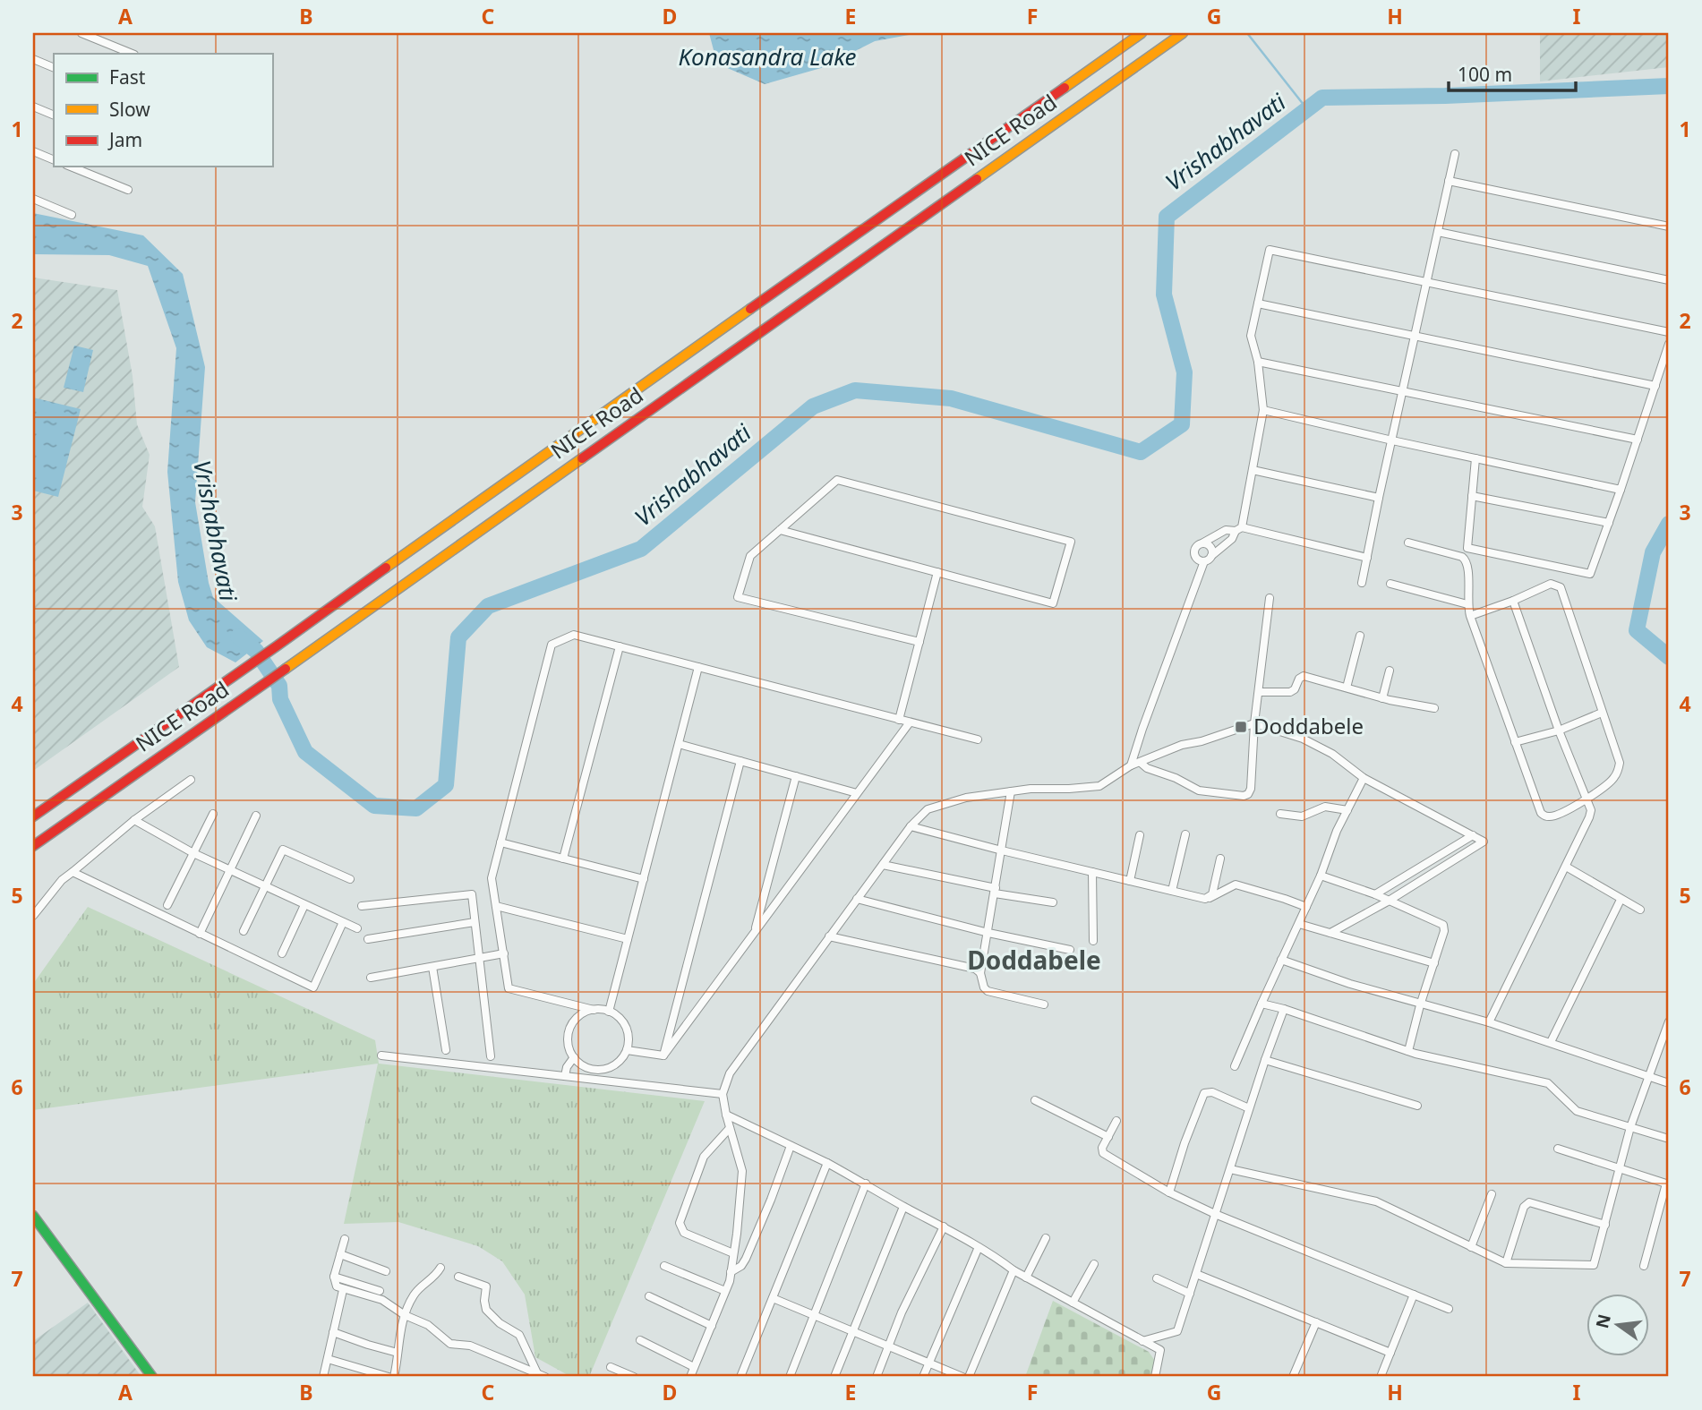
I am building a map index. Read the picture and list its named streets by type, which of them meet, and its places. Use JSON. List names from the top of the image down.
{
  "streets": {
    "main road": ["NICE Road"]
  },
  "districts": ["Doddabele"],
  "water": ["Konasandra Lake", "Vrishabhavati"],
  "places": {
    "transit": ["Doddabele"]
  },
  "legend": ["Fast", "Slow", "Jam"],
  "scale_bar": "100 m",
  "north": "left",
  "grid": {
    "columns": [
      "A",
      "B",
      "C",
      "D",
      "E",
      "F",
      "G",
      "H",
      "I"
    ],
    "rows": [
      "1",
      "2",
      "3",
      "4",
      "5",
      "6",
      "7"
    ]
  }
}
